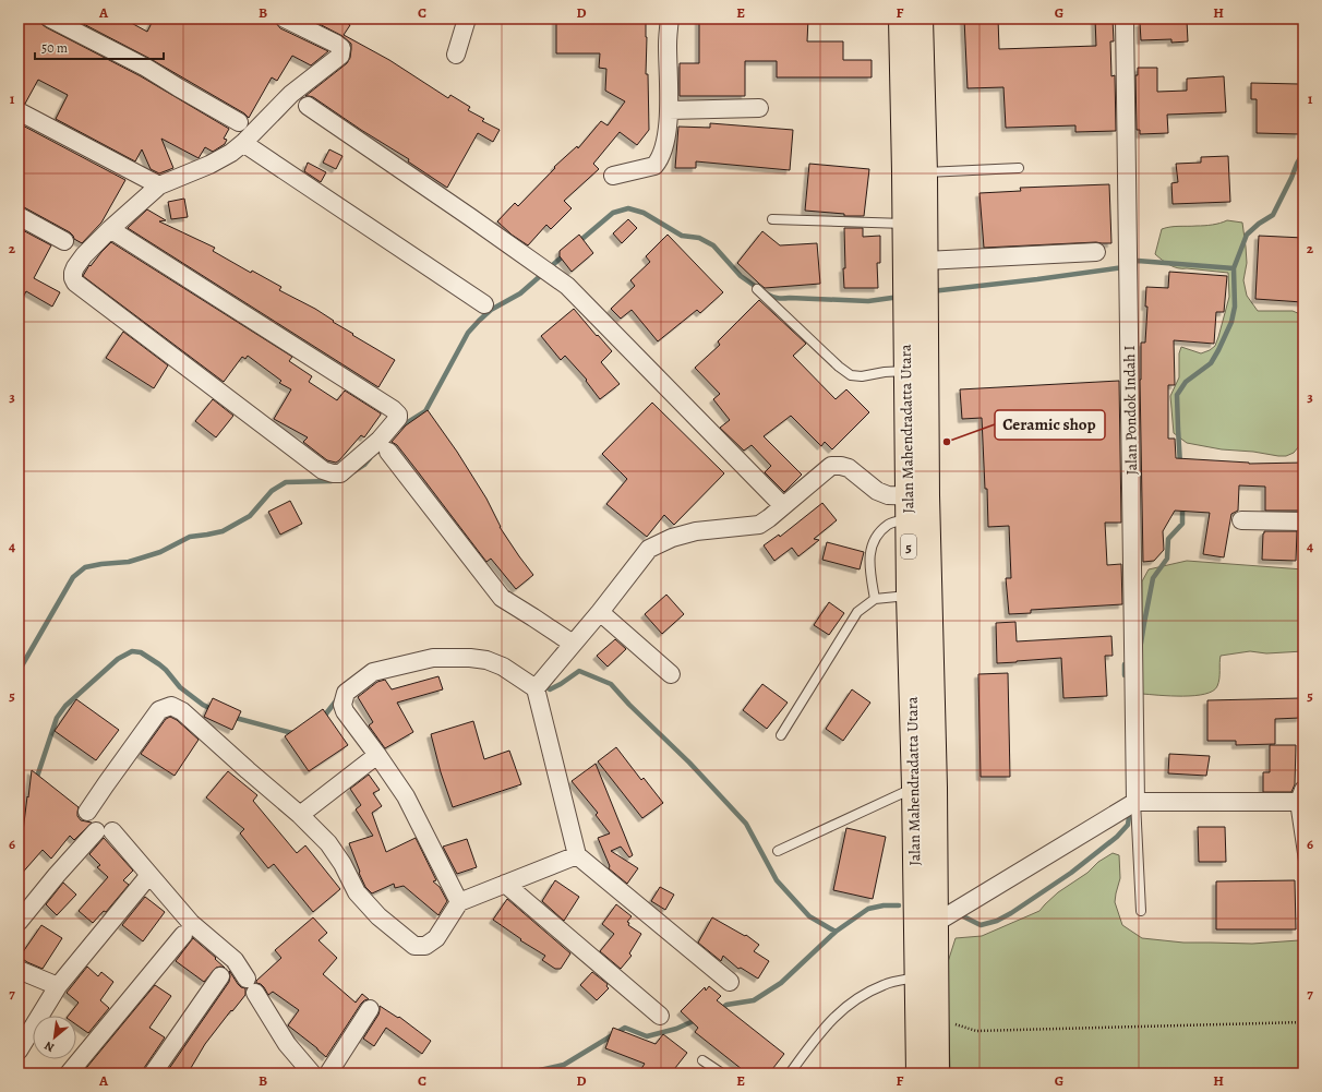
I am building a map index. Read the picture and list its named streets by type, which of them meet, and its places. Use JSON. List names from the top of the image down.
{
  "streets": {
    "highway": ["Jalan Mahendradatta Utara", "5"],
    "street": ["Jalan Pondok Indah I"]
  },
  "places": ["Ceramic shop"],
  "scale_bar": "50 m",
  "north": "bottom left",
  "grid": {
    "columns": [
      "A",
      "B",
      "C",
      "D",
      "E",
      "F",
      "G",
      "H"
    ],
    "rows": [
      "1",
      "2",
      "3",
      "4",
      "5",
      "6",
      "7"
    ]
  }
}
